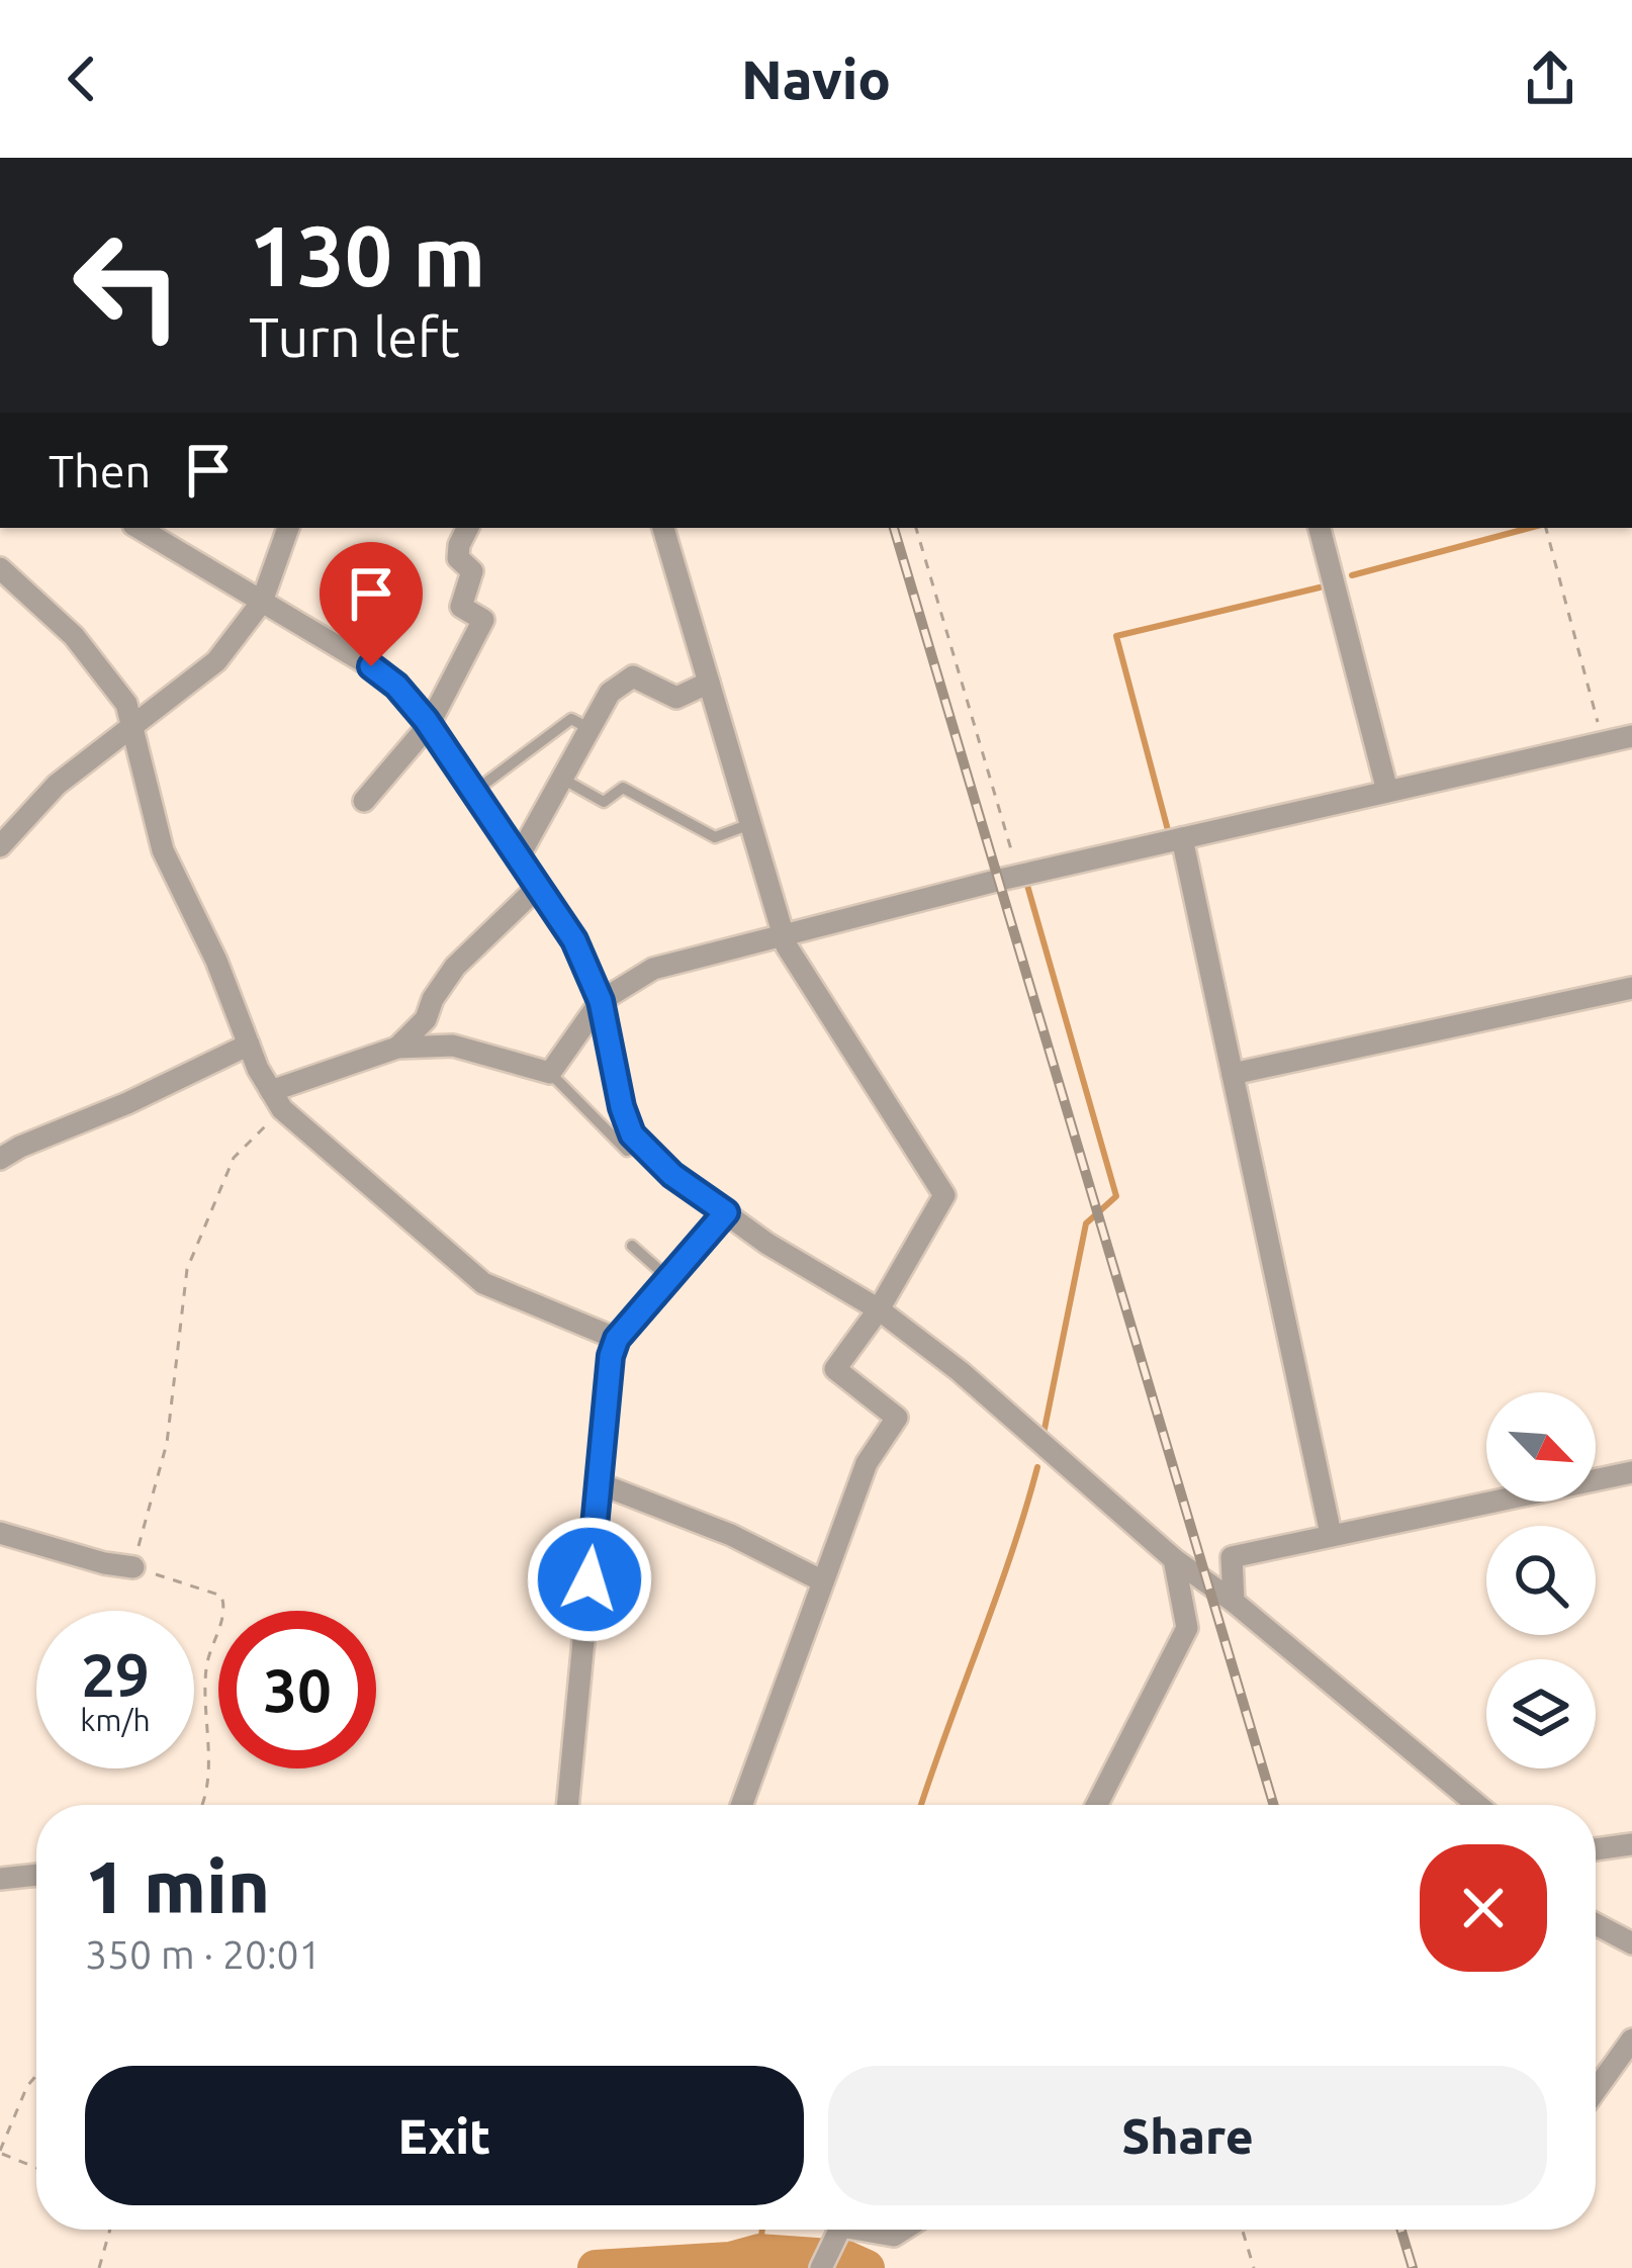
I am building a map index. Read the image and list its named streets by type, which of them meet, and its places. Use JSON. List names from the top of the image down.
{
  "north": "bottom right",
  "page": {
    "header": "Navio",
    "turn": ["130 m", "Turn left"],
    "then": "Then",
    "speed": "29 km/h",
    "limit": "30",
    "heading": ["1 min", "350 m · 20:01"],
    "buttons": ["Exit", "Share"]
  }
}
